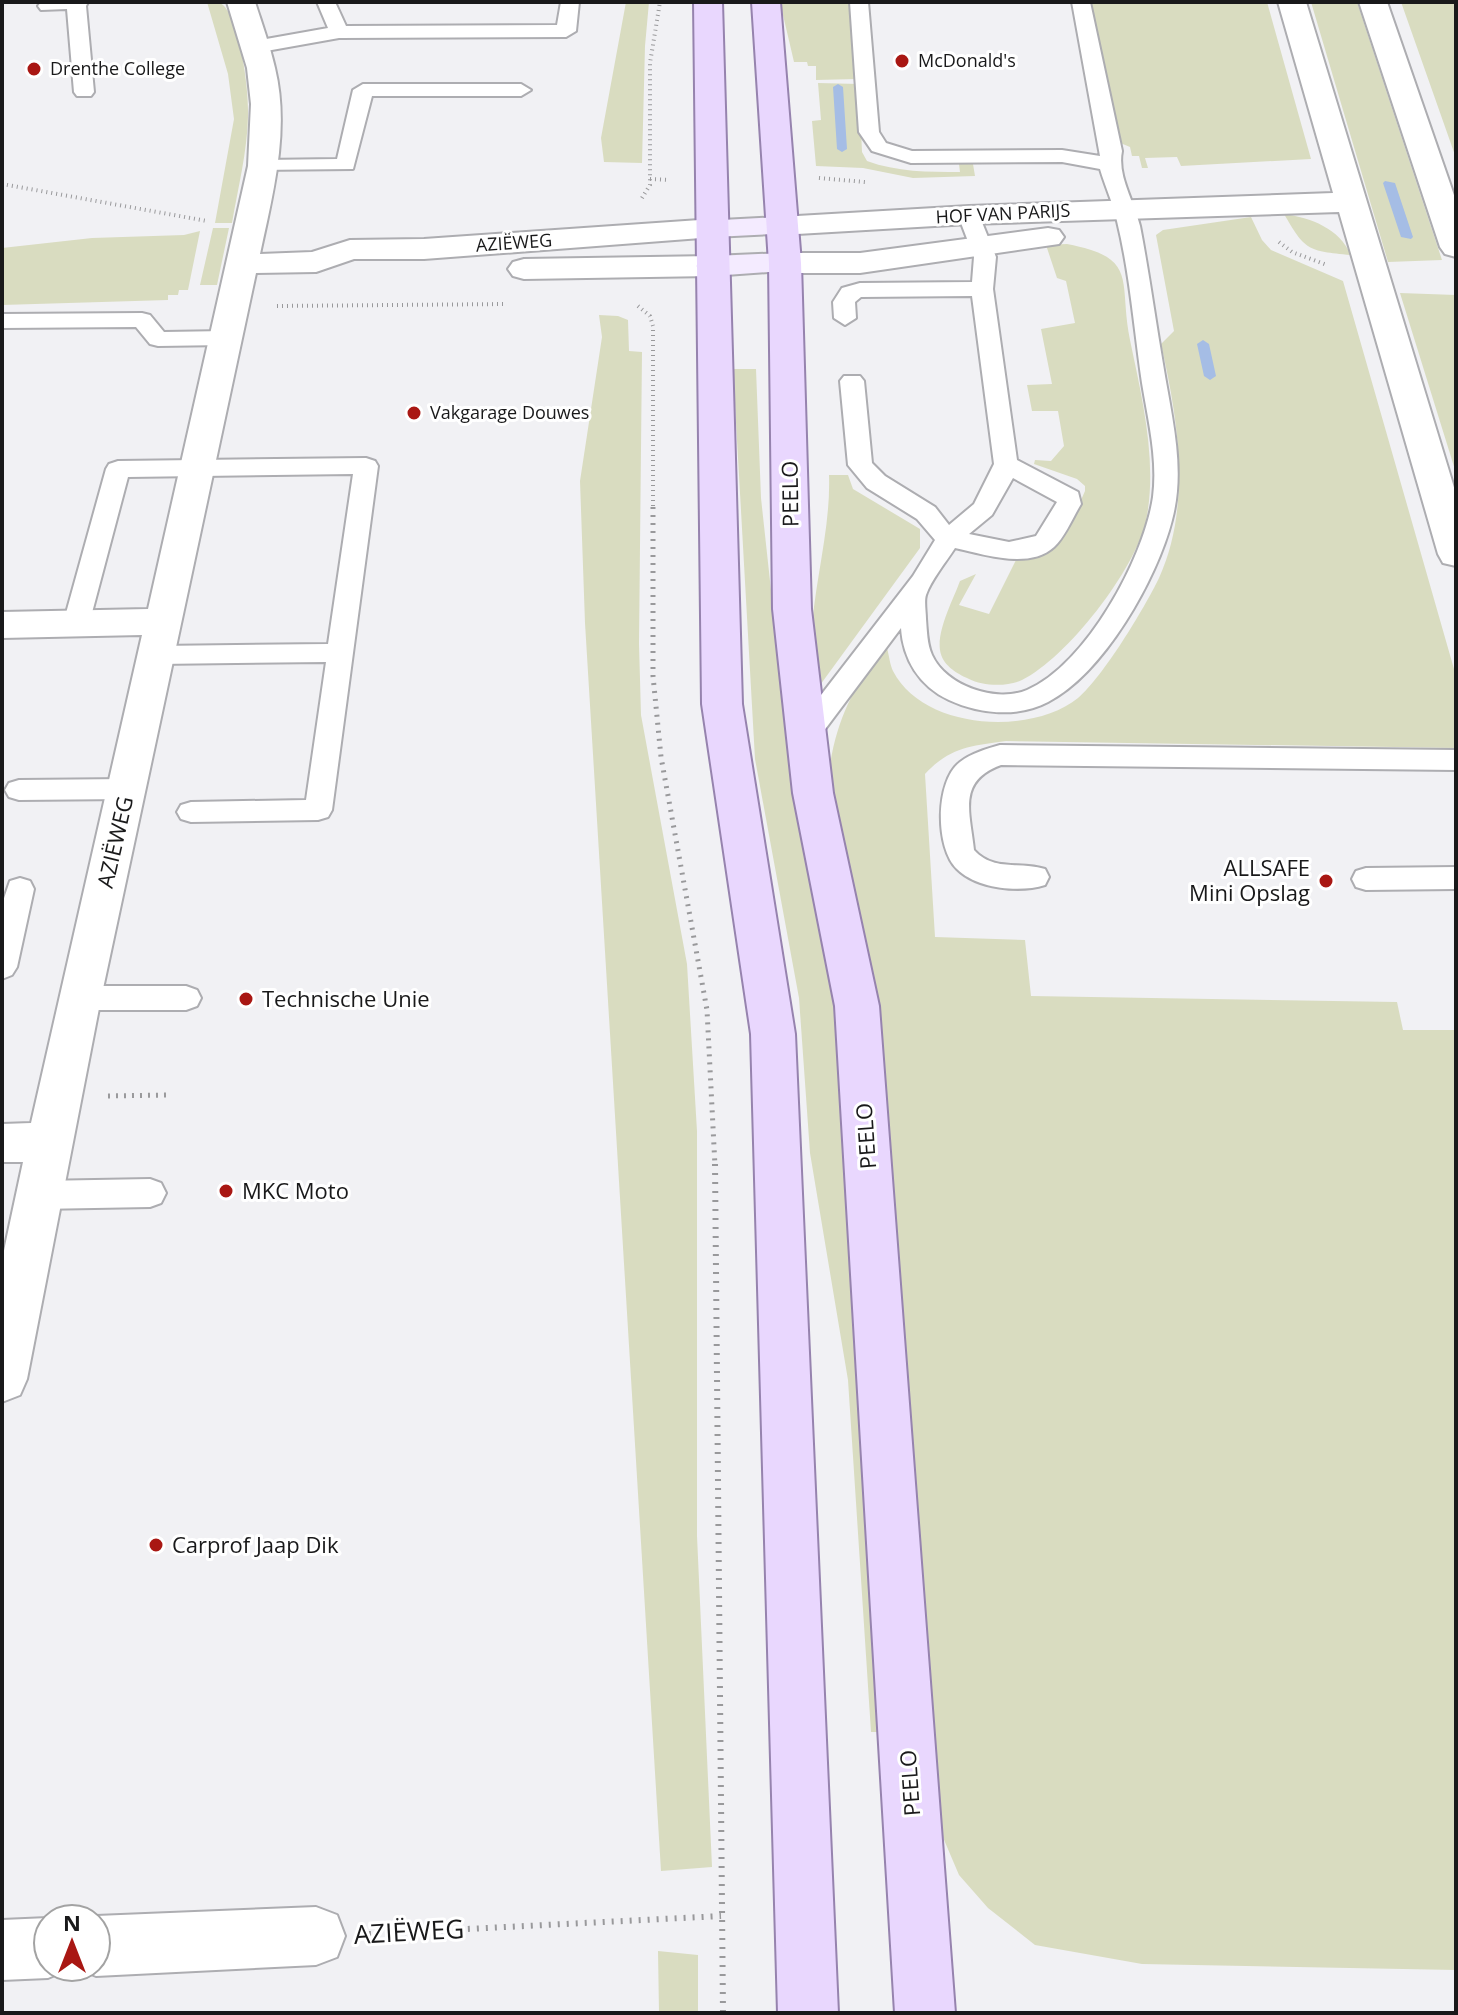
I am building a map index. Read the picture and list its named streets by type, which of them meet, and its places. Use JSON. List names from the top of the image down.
{
  "streets": {
    "main road": ["PEELO"],
    "street": ["HOF VAN PARIJS", "AZIËWEG"]
  },
  "crossings": [
    ["HOF VAN PARIJS", "PEELO"]
  ],
  "places": [
    "McDonald's",
    "Drenthe College",
    "Vakgarage Douwes",
    "ALLSAFE Mini Opslag",
    "Technische Unie",
    "MKC Moto",
    "Carprof Jaap Dik"
  ],
  "north": "top"
}
